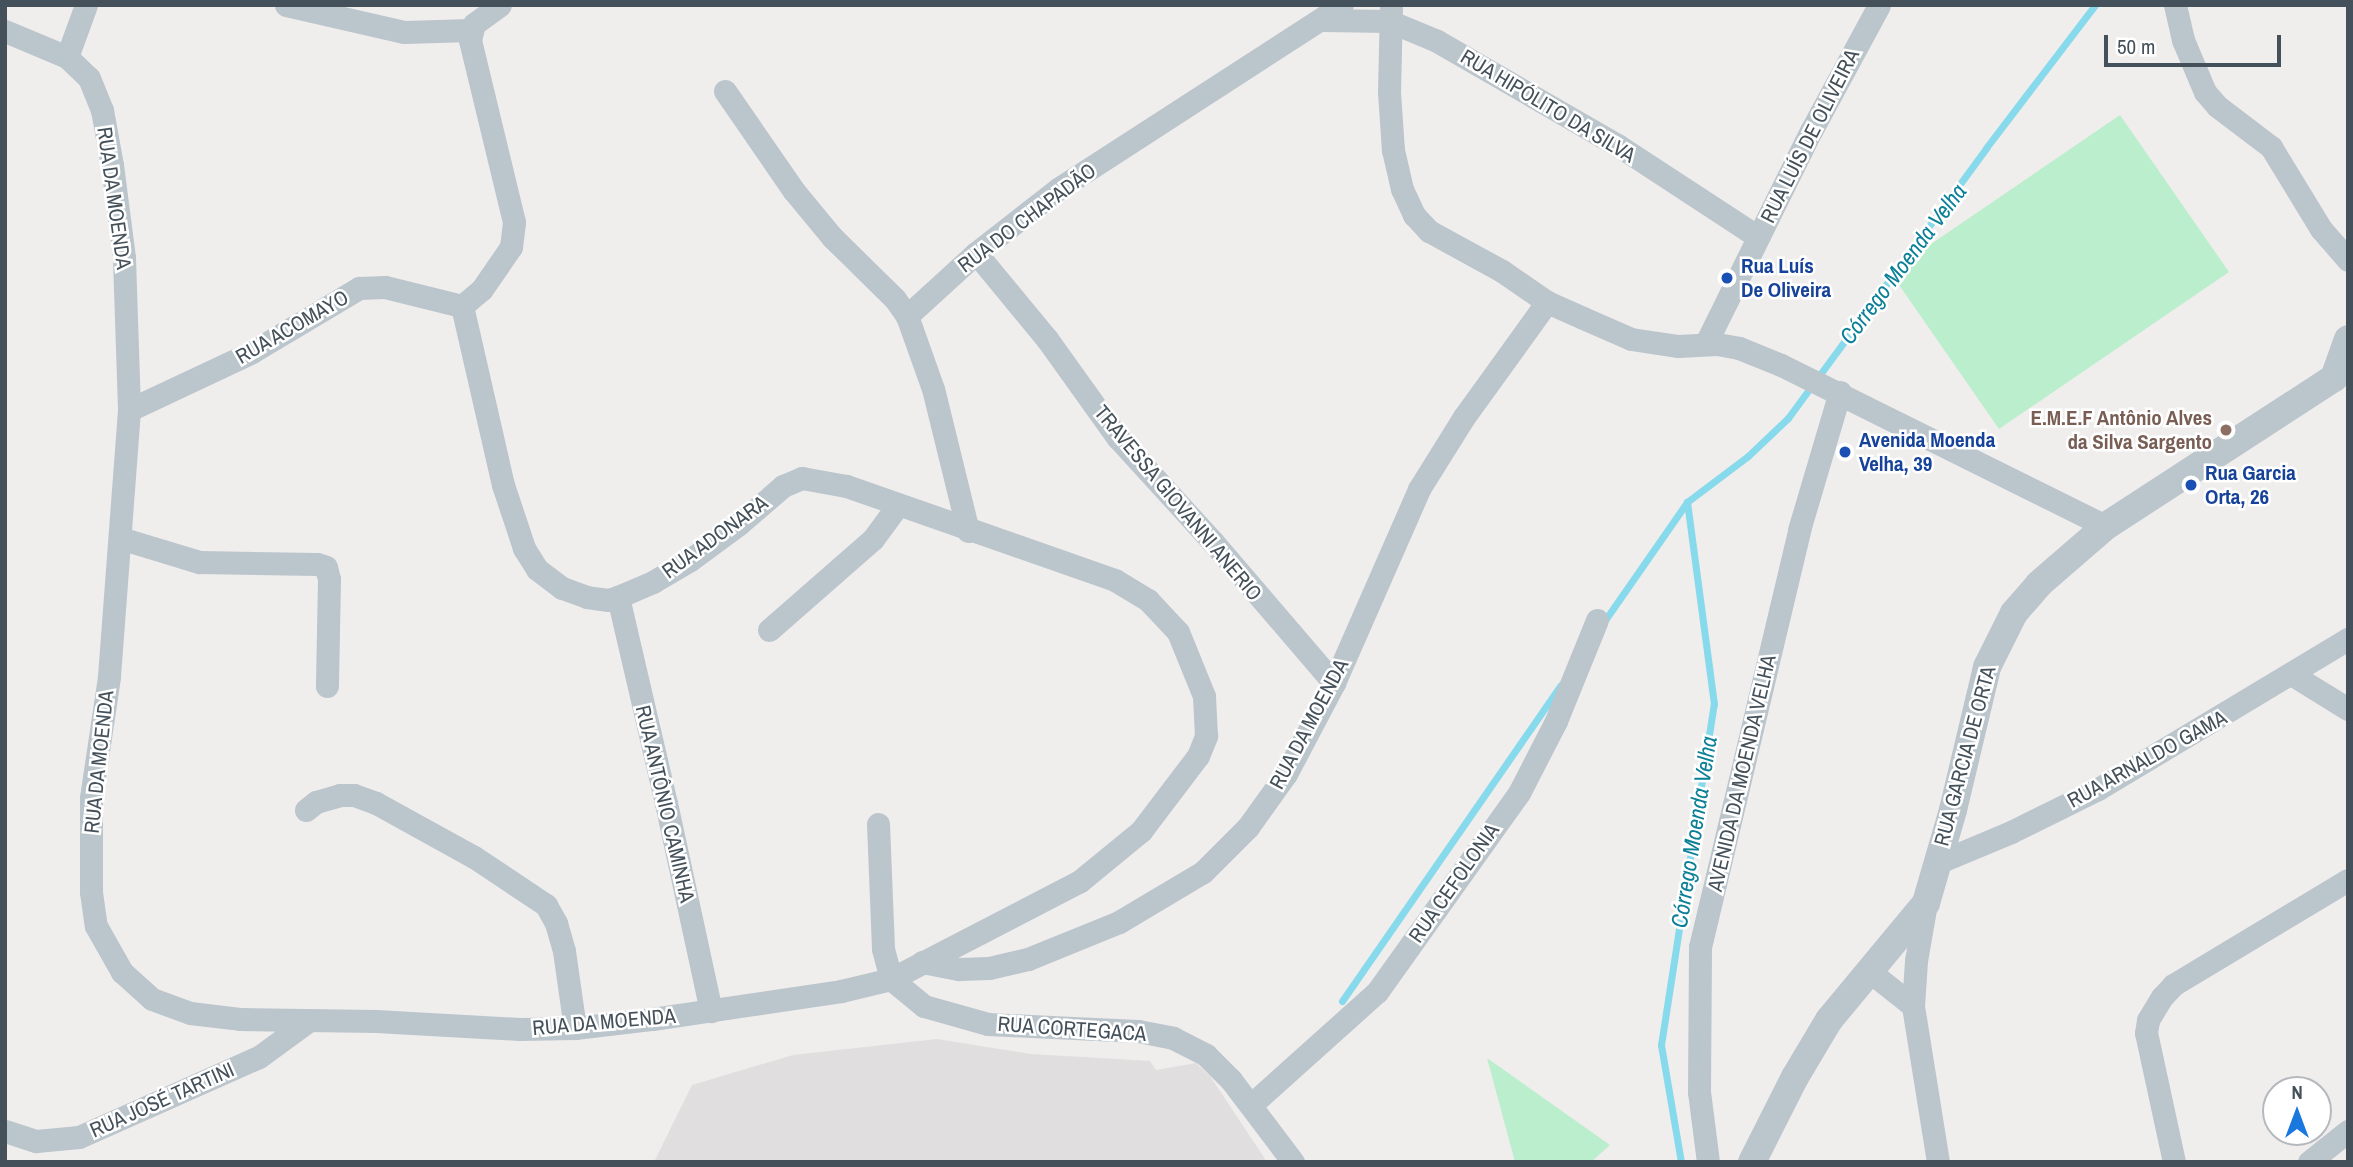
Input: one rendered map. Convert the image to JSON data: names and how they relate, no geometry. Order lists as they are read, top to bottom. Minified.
{"streets":{"street":["RUA HIPÓLITO DA SILVA","RUA LUÍS DE OLIVEIRA","RUA DA MOENDA","RUA DO CHAPADÃO","RUA ACOMAYO","TRAVESSA GIOVANNI ANERIO","RUA ADONARA","RUA GARCIA DE ORTA","RUA ARNALDO GAMA","AVENIDA DA MOENDA VELHA","RUA ANTÔNIO CAMINHA","RUA CEFOLONIA","RUA CORTEGACA","RUA JOSÉ TARTINI"]},"crossings":[["RUA HIPÓLITO DA SILVA","RUA LUÍS DE OLIVEIRA"],["RUA HIPÓLITO DA SILVA","RUA DO CHAPADÃO"],["RUA DA MOENDA","RUA ACOMAYO"],["RUA DA MOENDA","TRAVESSA GIOVANNI ANERIO"],["RUA DA MOENDA","RUA ADONARA"],["RUA DA MOENDA","RUA ANTÔNIO CAMINHA"],["RUA DA MOENDA","RUA CORTEGACA"],["RUA DA MOENDA","RUA JOSÉ TARTINI"],["RUA DO CHAPADÃO","TRAVESSA GIOVANNI ANERIO"],["RUA ACOMAYO","RUA ADONARA"],["RUA ADONARA","RUA ANTÔNIO CAMINHA"],["RUA GARCIA DE ORTA","RUA ARNALDO GAMA"],["RUA CEFOLONIA","RUA CORTEGACA"]],"water":["Córrego Moenda Velha"],"places":["Rua Luís De Oliveira","E.M.E.F Antônio Alves da Silva Sargento","Avenida Moenda Velha, 39","Rua Garcia Orta, 26"],"scale_bar":"50 m","north":"top"}
